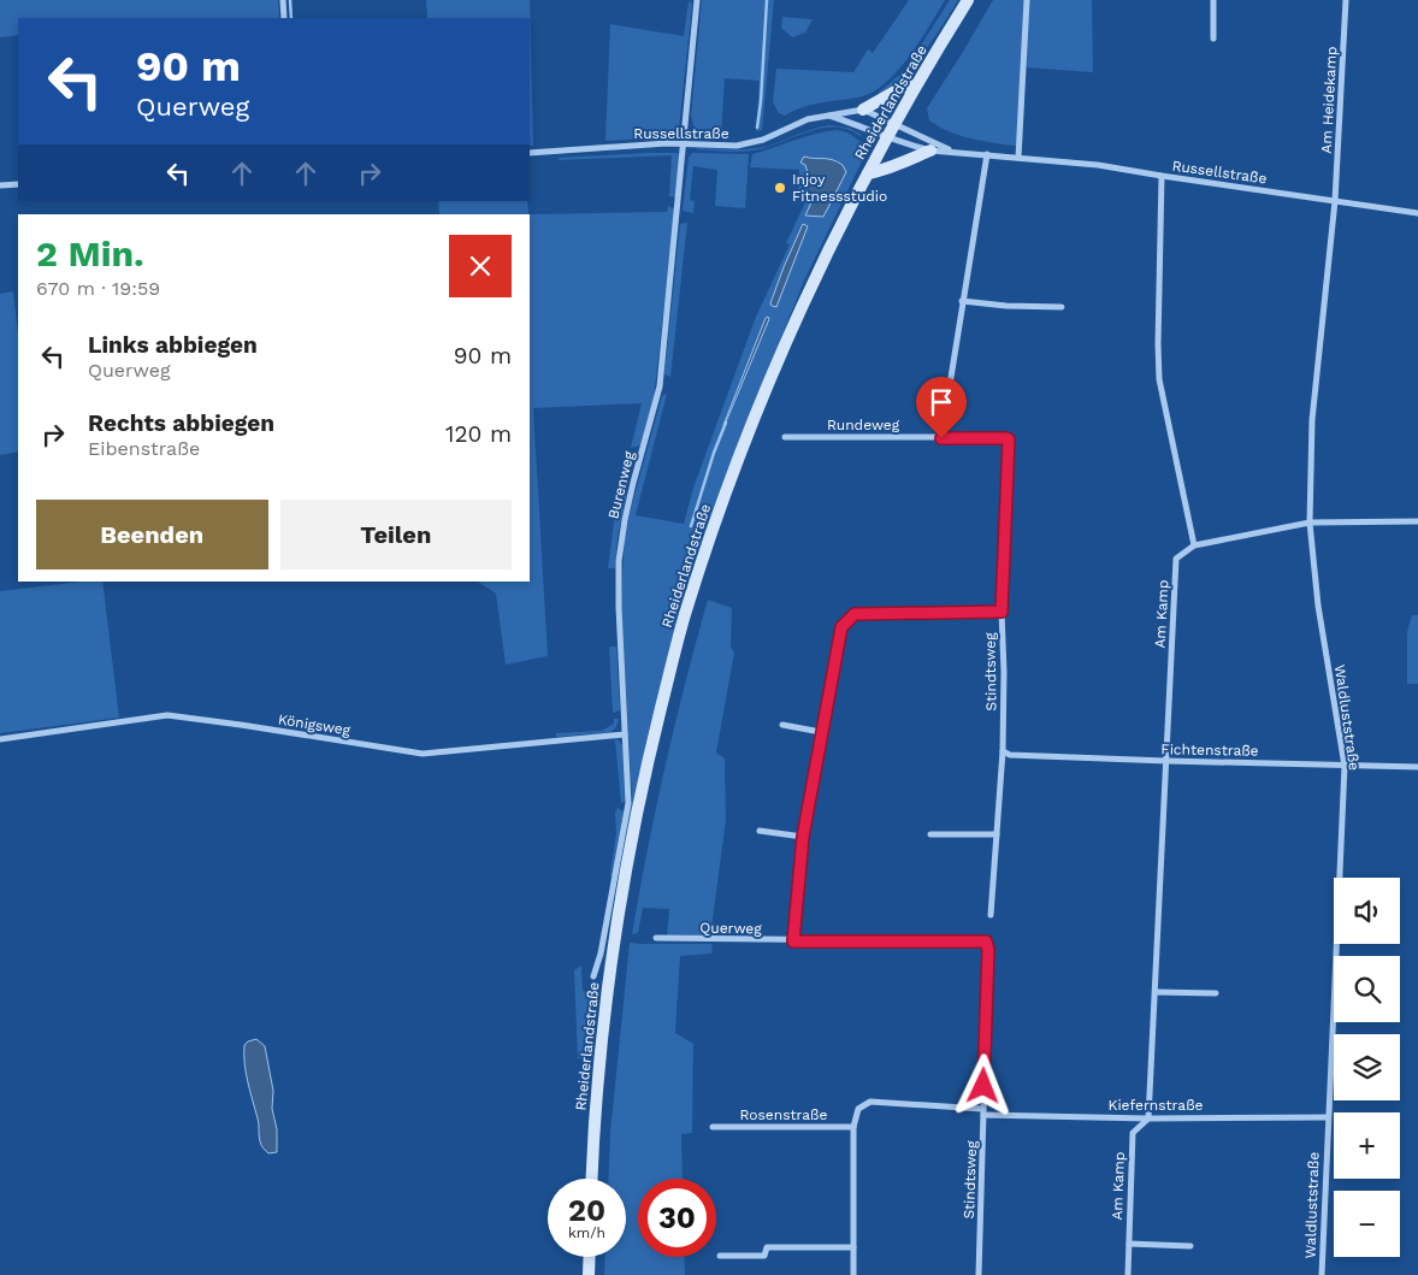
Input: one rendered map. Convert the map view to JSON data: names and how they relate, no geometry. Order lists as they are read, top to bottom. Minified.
{"streets":{"main road":["Rheiderlandstraße"],"street":["Am Heidekamp","Russellstraße","Rundeweg","Burenweg","Am Kamp","Stindtsweg","Waldluststraße","Königsweg","Fichtenstraße","Querweg","Kiefernstraße","Rosenstraße"]},"crossings":[["Am Heidekamp","Russellstraße"],["Am Heidekamp","Waldluststraße"],["Rheiderlandstraße","Russellstraße"],["Russellstraße","Burenweg"],["Russellstraße","Waldluststraße"],["Rundeweg","Stindtsweg"],["Burenweg","Königsweg"],["Am Kamp","Fichtenstraße"],["Am Kamp","Kiefernstraße"],["Stindtsweg","Fichtenstraße"],["Stindtsweg","Querweg"],["Stindtsweg","Kiefernstraße"],["Waldluststraße","Fichtenstraße"],["Waldluststraße","Kiefernstraße"]],"places":["Injoy Fitnessstudio"],"page":{"turn":["90 m","Querweg"],"heading":["2 Min.","670 m · 19:59"],"list":[{"name":"Links abbiegen","note":"Querweg","value":"90 m"},{"name":"Rechts abbiegen","note":"Eibenstraße","value":"120 m"}],"buttons":["Beenden","Teilen"],"map_buttons":["+","−"],"speed":"20 km/h","limit":"30"}}
